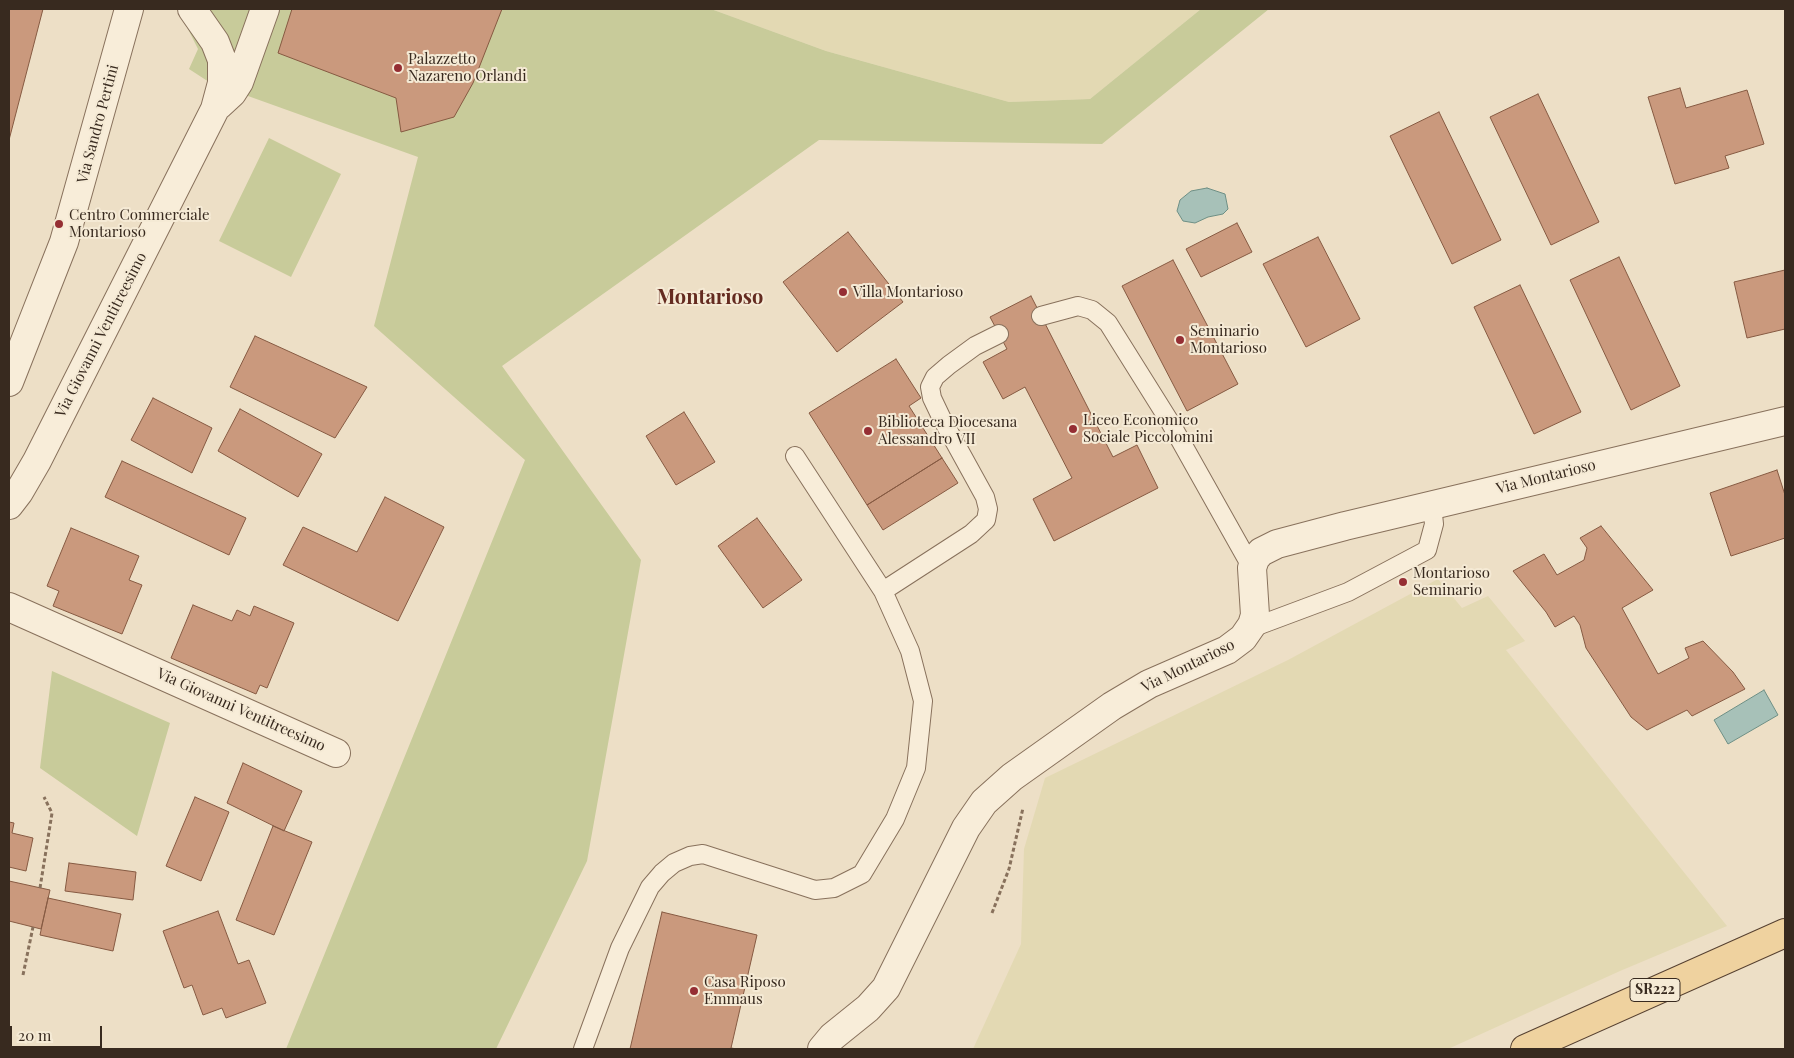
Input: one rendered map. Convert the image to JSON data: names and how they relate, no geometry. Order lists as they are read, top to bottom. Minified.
{"streets":{"main road":["SR222"],"street":["Via Sandro Pertini","Via Giovanni Ventitreesimo","Via Montarioso"]},"districts":["Montarioso"],"places":["Palazzetto Nazareno Orlandi","Centro Commerciale Montarioso","Villa Montarioso","Seminario Montarioso","Liceo Economico Sociale Piccolomini","Biblioteca Diocesana Alessandro VII","Montarioso Seminario","Casa Riposo Emmaus"],"scale_bar":"20 m"}
